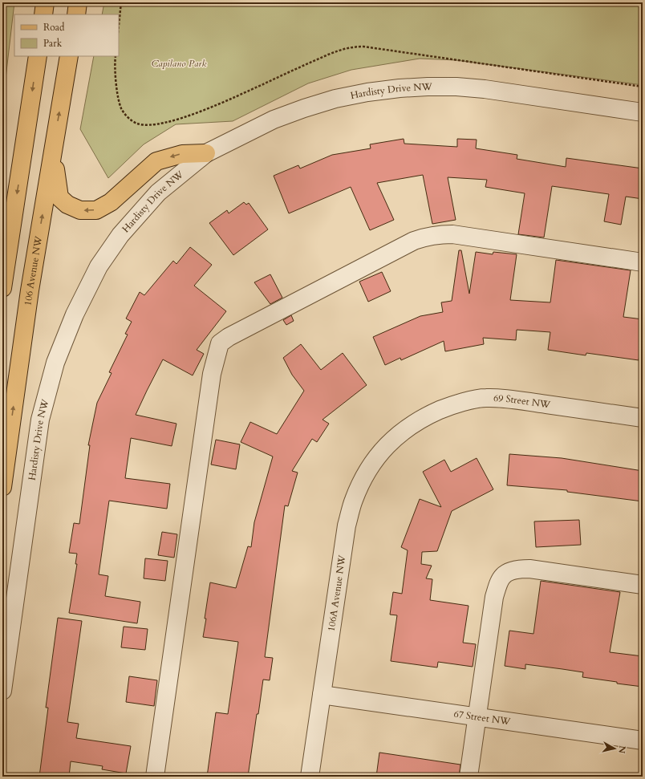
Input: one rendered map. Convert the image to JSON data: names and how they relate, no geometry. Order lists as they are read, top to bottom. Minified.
{"streets":{"main road":["106 Avenue NW"],"street":["Hardisty Drive NW","69 Street NW","106A Avenue NW","67 Street NW"]},"crossings":[["69 Street NW","106A Avenue NW"],["106A Avenue NW","67 Street NW"]],"parks":["Capilano Park"],"legend":["Road","Park"],"north":"right"}
